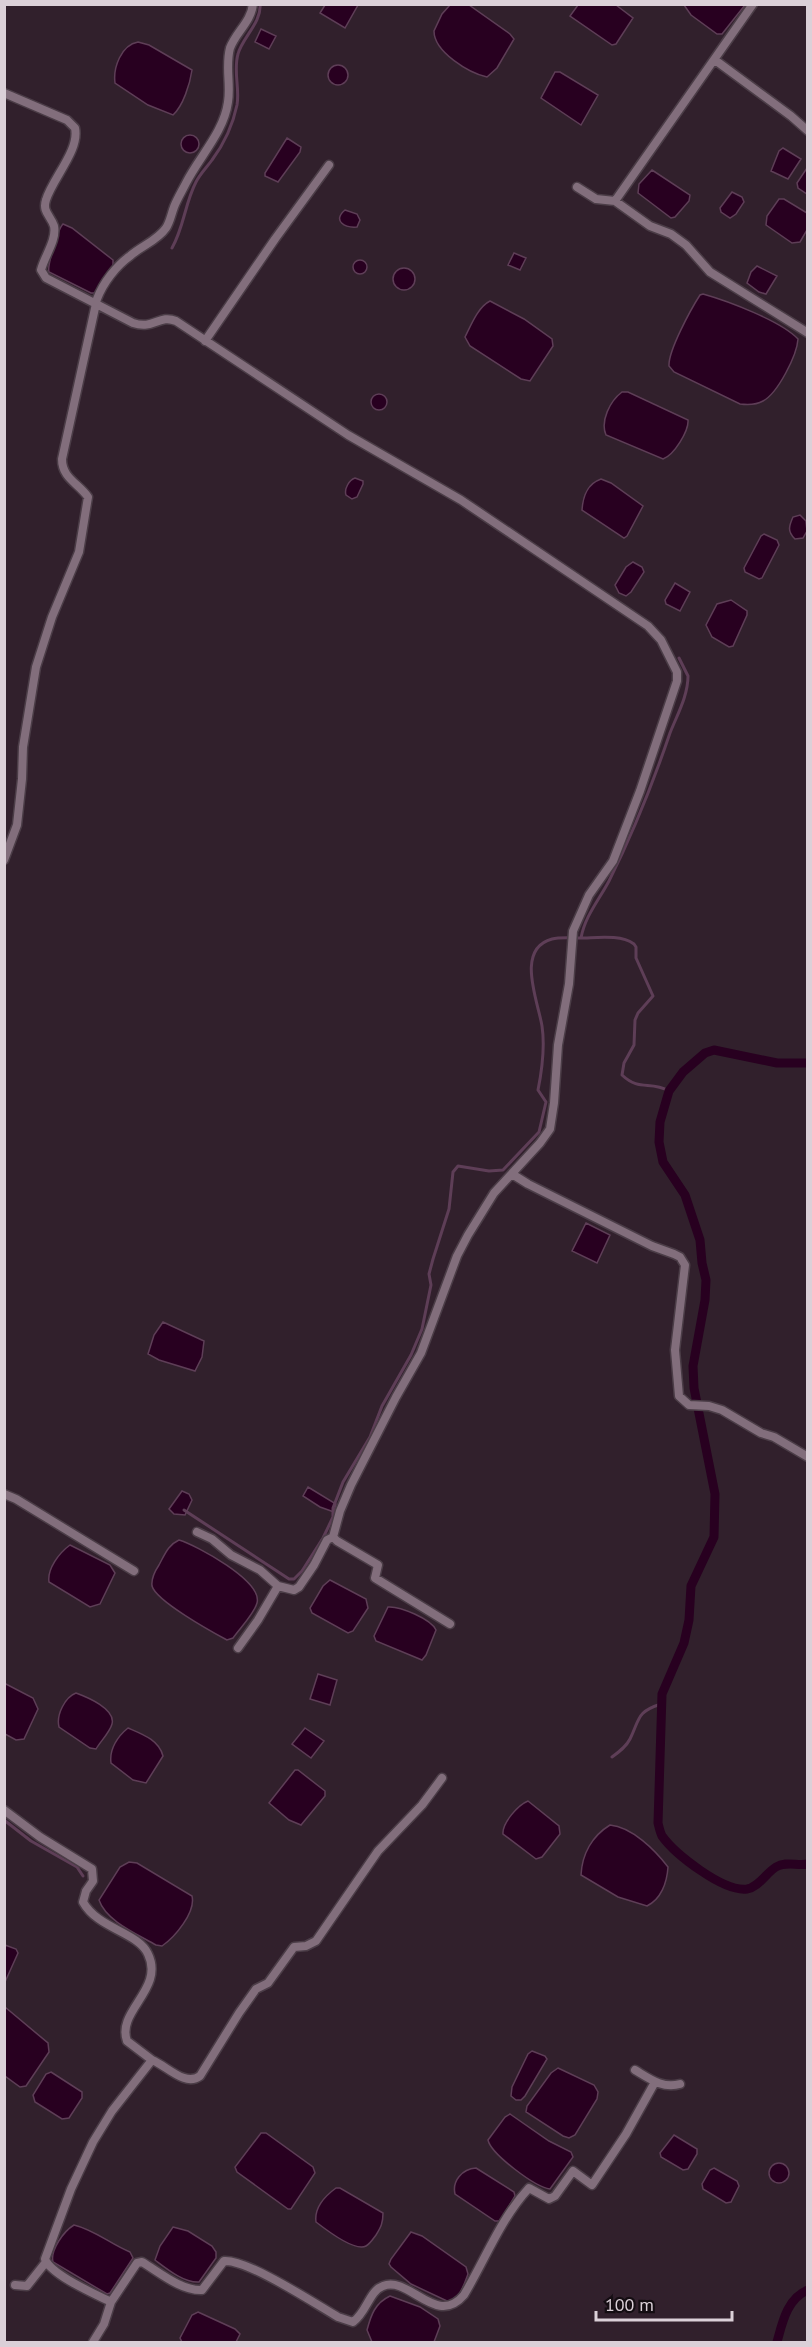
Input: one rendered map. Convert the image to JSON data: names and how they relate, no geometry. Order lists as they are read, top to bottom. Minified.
{"scale_bar":"100 m"}
